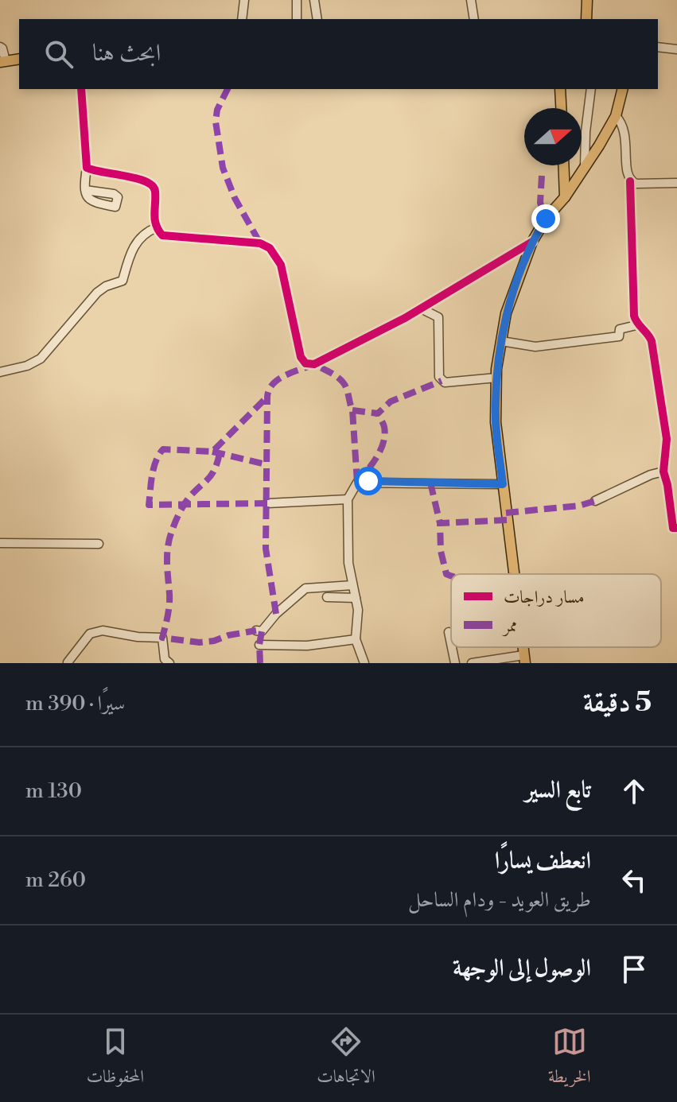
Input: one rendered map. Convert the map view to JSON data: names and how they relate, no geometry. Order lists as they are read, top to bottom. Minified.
{"legend":["مسار دراجات","ممر"],"north":"right","page":{"search":"ابحث هنا","heading":["5 دقيقة","سيرًا · 390 m"],"list":[["تابع السير","130 m"],["انعطف يسارًا","طريق العويد - ودام الساحل","260 m"],"الوصول إلى الوجهة"],"nav":["الخريطة","الاتجاهات","المحفوظات"]}}
